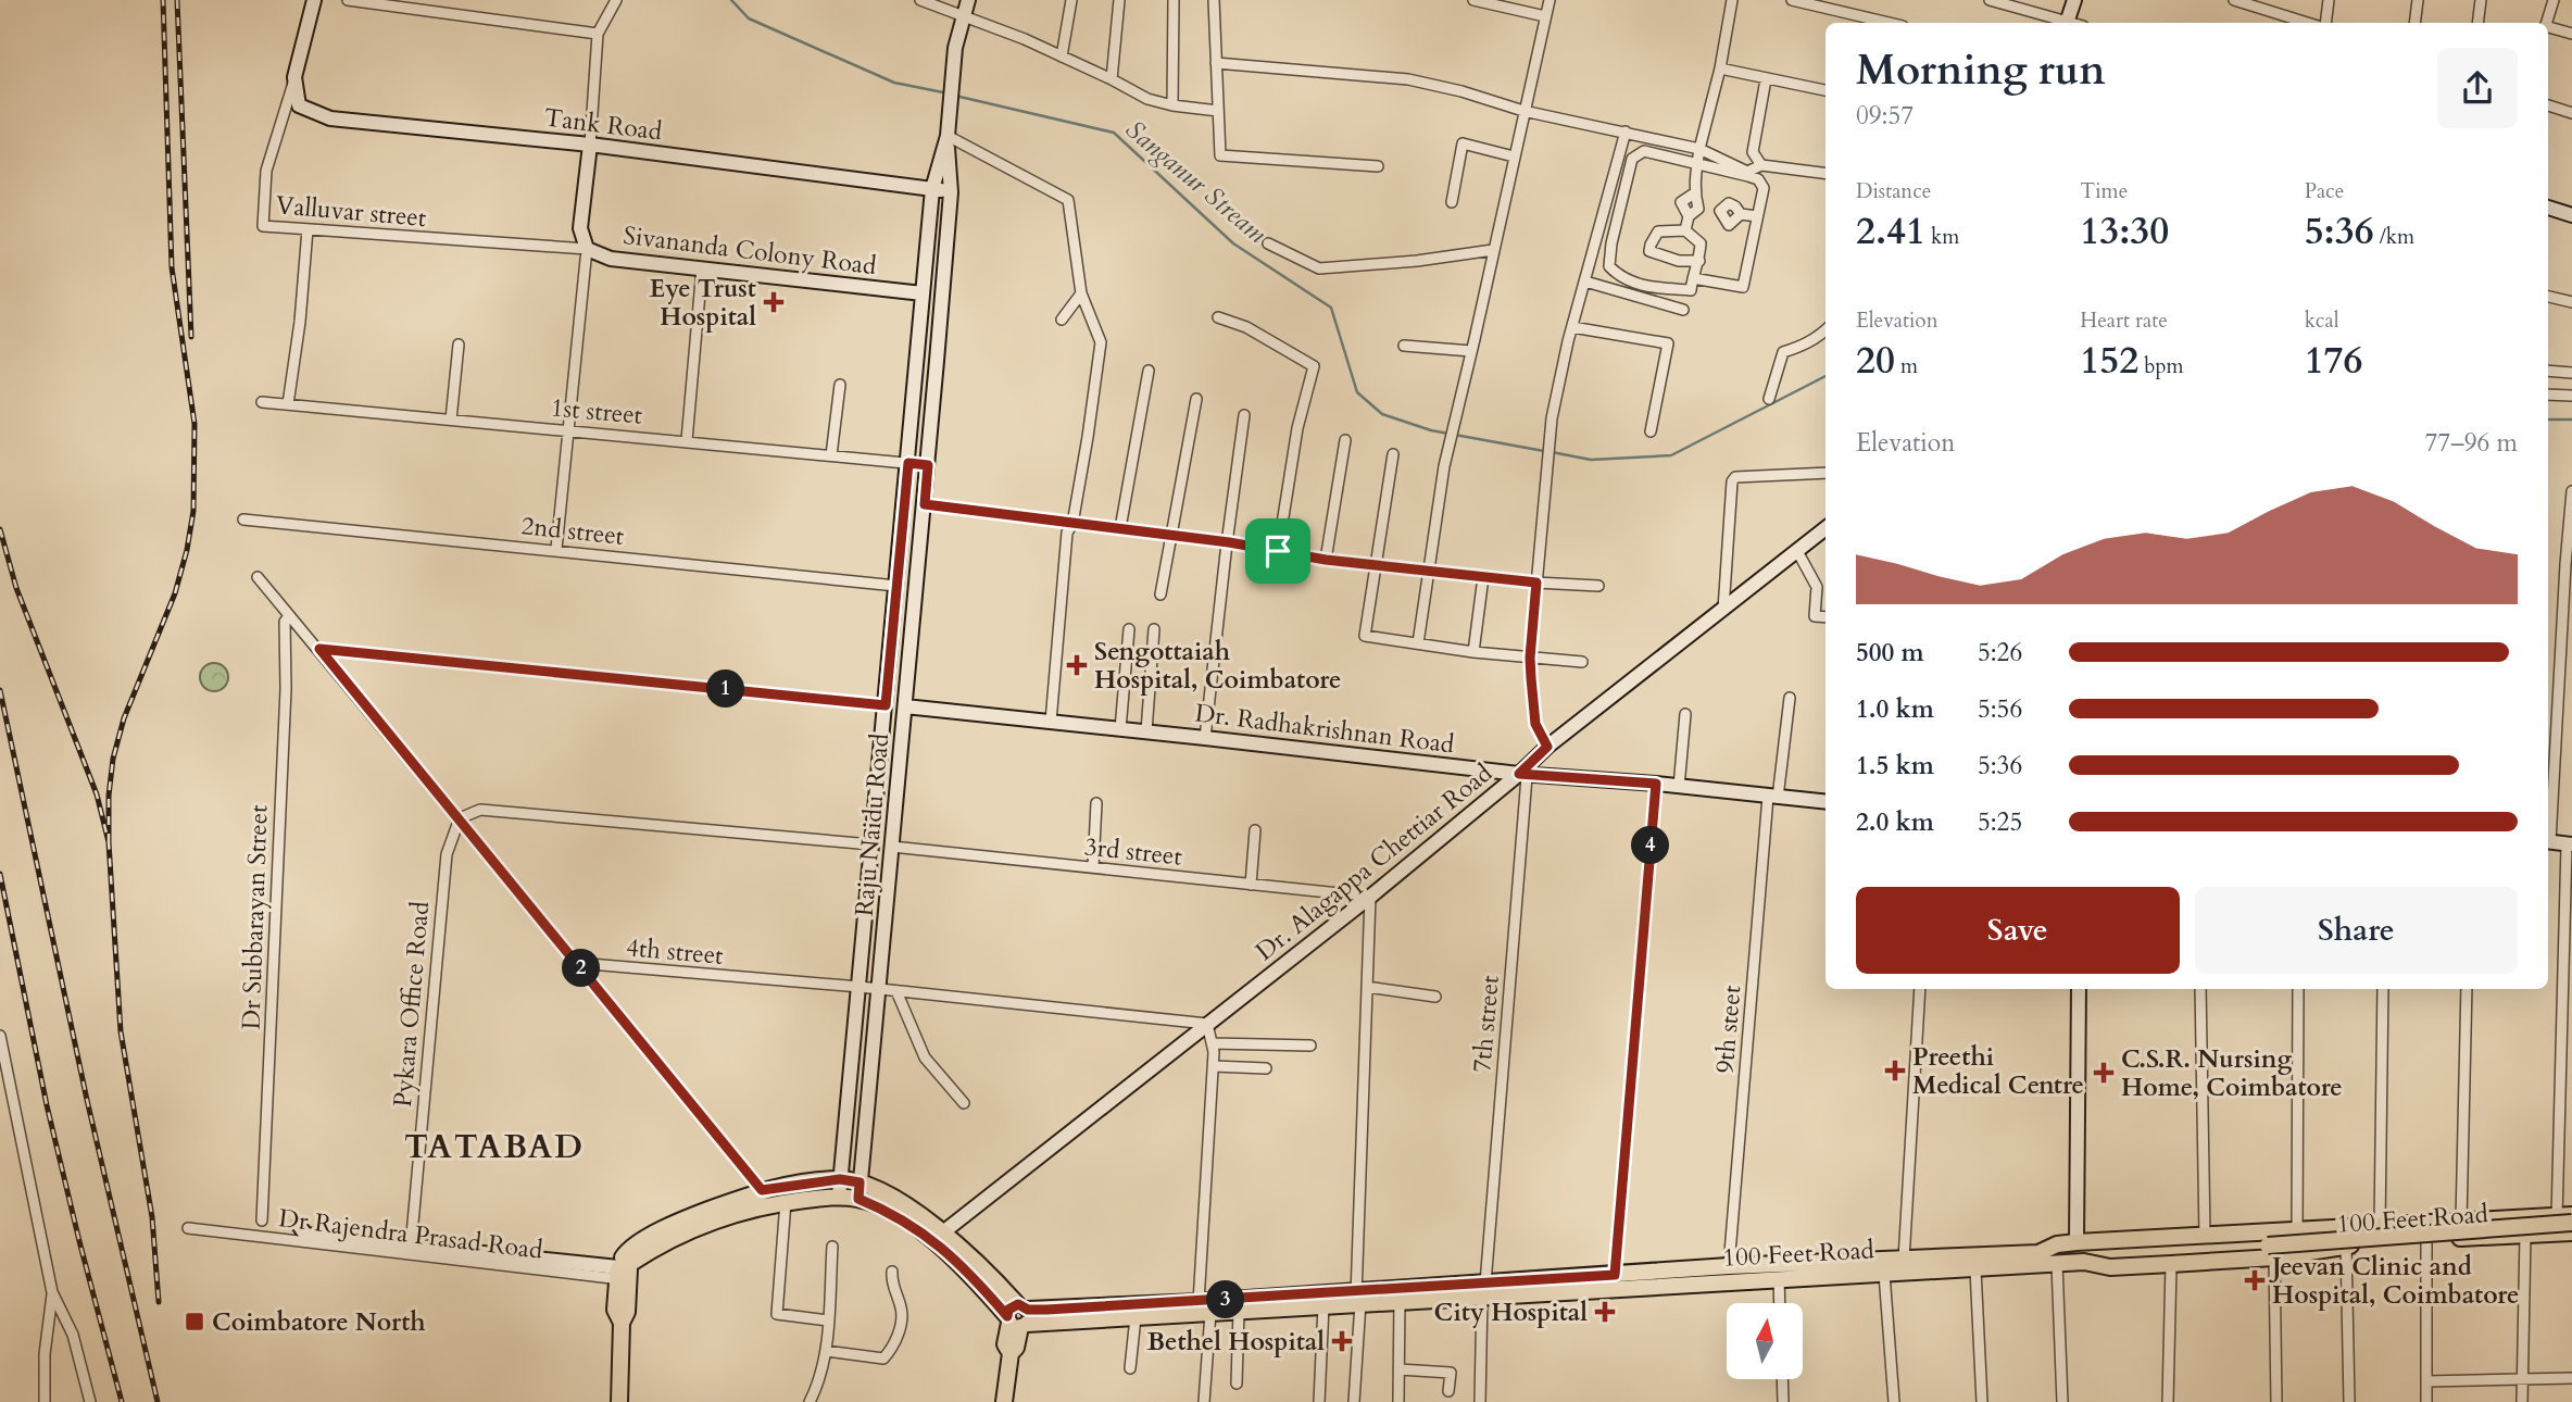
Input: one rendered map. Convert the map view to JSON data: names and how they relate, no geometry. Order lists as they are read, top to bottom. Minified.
{"streets":{"main road":["Tank Road","Sivananda Colony Road","Dr. Radhakrishnan Road","Raju Naidu Road","Dr. Alagappa Chettiar Road","100 Feet Road"],"street":["Valluvar street","1st street","2nd street","3rd street","Dr Subbarayan Street","4th street","Pykara Office Road","7th street","9th steet","Dr Rajendra Prasad Road"]},"crossings":[["Tank Road","Valluvar street"],["Tank Road","Sivananda Colony Road"],["Tank Road","Raju Naidu Road"],["Valluvar street","Sivananda Colony Road"],["Sivananda Colony Road","Raju Naidu Road"],["1st street","Raju Naidu Road"],["2nd street","Raju Naidu Road"],["Dr. Radhakrishnan Road","Raju Naidu Road"],["Dr. Radhakrishnan Road","Dr. Alagappa Chettiar Road"],["Dr. Radhakrishnan Road","7th street"],["Dr. Radhakrishnan Road","9th steet"],["Raju Naidu Road","3rd street"],["Raju Naidu Road","4th street"],["3rd street","Dr. Alagappa Chettiar Road"],["Dr. Alagappa Chettiar Road","7th street"],["7th street","100 Feet Road"],["9th steet","100 Feet Road"]],"districts":["TATABAD"],"water":["Sanganur Stream"],"places":{"health":["Eye Trust Hospital","Sengottaiah Hospital, Coimbatore","Preethi Medical Centre","C.S.R. Nursing Home, Coimbatore","Jeevan Clinic and Hospital, Coimbatore","City Hospital","Bethel Hospital"],"transit":["Coimbatore North"]},"north":"top","page":{"heading":["Morning run","09:57"],"stats":[["Distance","2.41 km"],["Time","13:30"],["Pace","5:36 /km"],["Elevation","20 m"],["Heart rate","152 bpm"],["kcal","176"]],"chart":["Elevation","77–96 m"],"list":[{"name":"500 m","note":"5:26"},{"name":"1.0 km","note":"5:56"},{"name":"1.5 km","note":"5:36"},{"name":"2.0 km","note":"5:25"}],"pins":["1","4","2","3"],"buttons":["Save","Share"]}}
